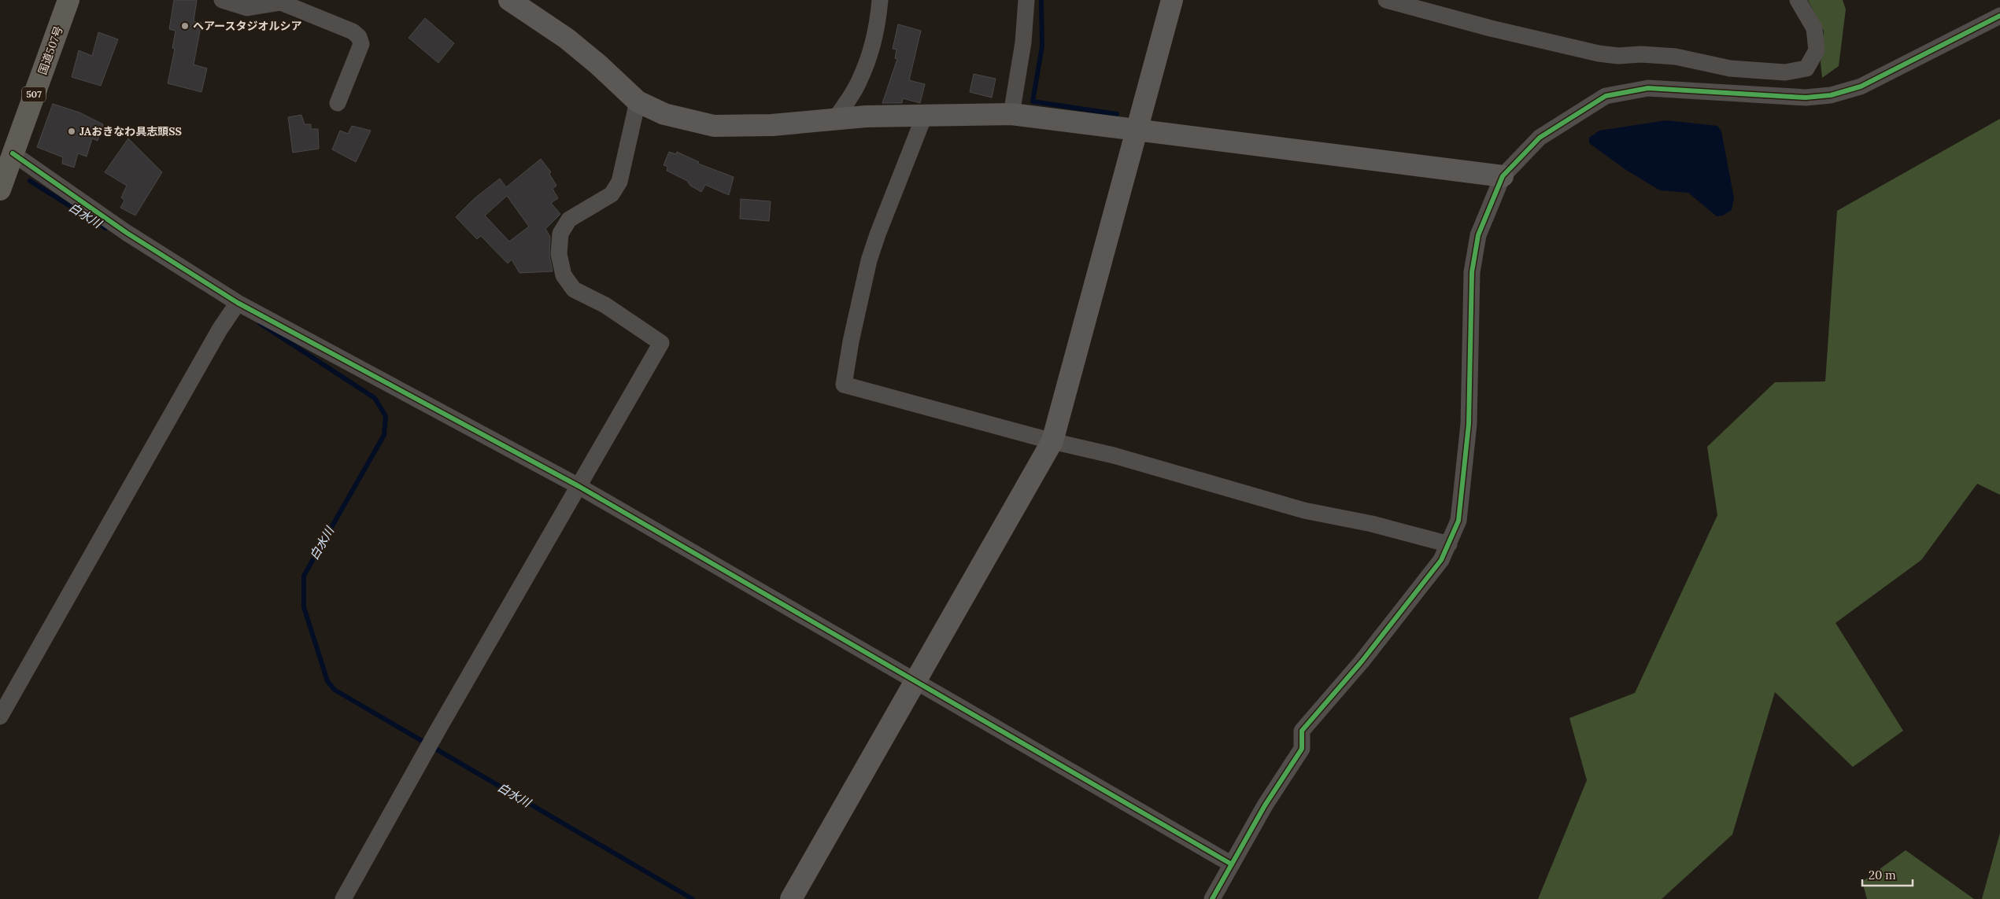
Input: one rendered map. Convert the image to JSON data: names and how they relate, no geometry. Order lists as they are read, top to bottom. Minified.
{"streets":{"highway":["国道507号","507"]},"water":["白水川"],"places":["ヘアースタジオルシア","JAおきなわ具志頭SS"],"scale_bar":"20 m"}
